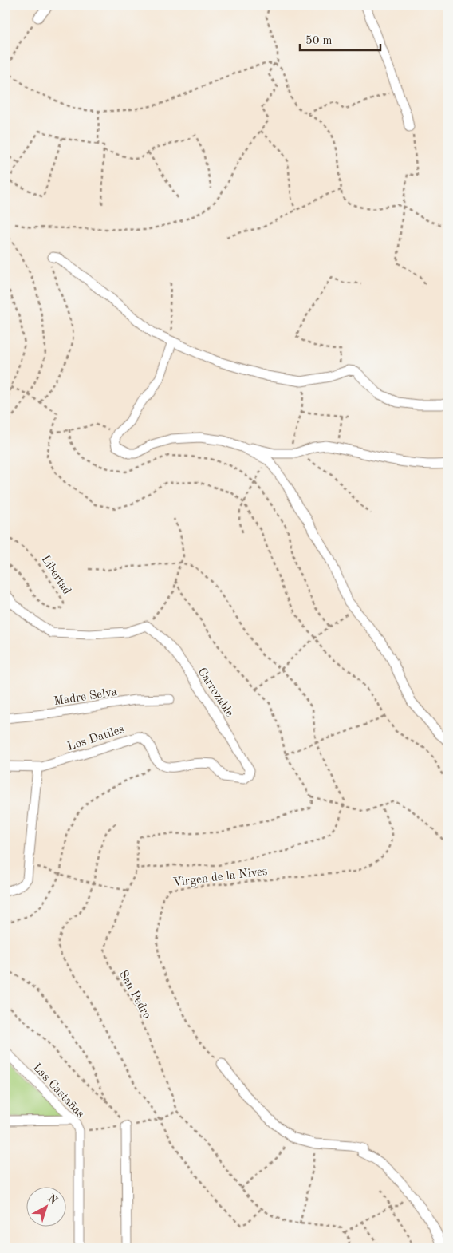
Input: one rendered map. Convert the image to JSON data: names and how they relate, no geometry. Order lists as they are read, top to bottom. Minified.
{"streets":{"street":["Carrozable","Madre Selva","Los Datiles","Las Castañas"],"path":["Libertad","Virgen de la Nives","San Pedro"]},"crossings":[["Carrozable","Los Datiles"]],"scale_bar":"50 m","north":"top right"}
